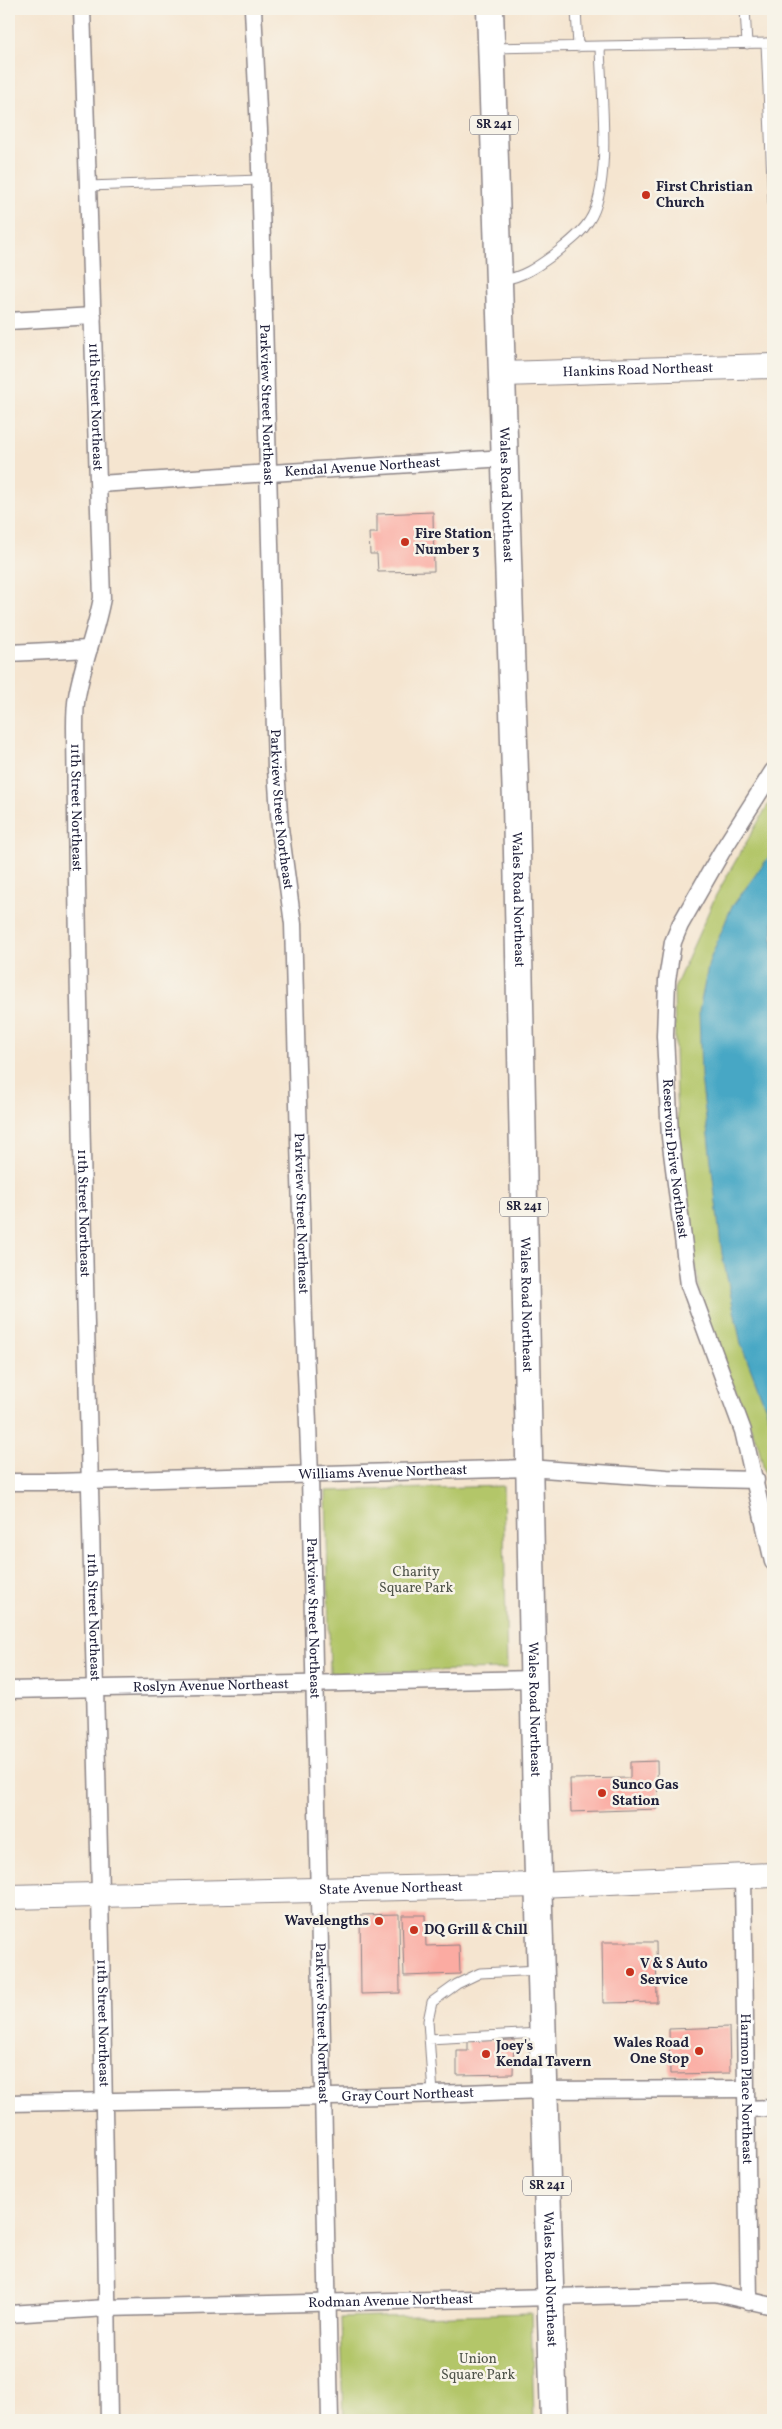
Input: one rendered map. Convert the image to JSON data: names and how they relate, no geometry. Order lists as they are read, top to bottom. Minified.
{"streets":{"main road":["SR 241","Wales Road Northeast"],"street":["Hankins Road Northeast","Parkview Street Northeast","11th Street Northeast","Kendal Avenue Northeast","Reservoir Drive Northeast","Williams Avenue Northeast","Roslyn Avenue Northeast","State Avenue Northeast","Harmon Place Northeast","Gray Court Northeast","Rodman Avenue Northeast"]},"crossings":[["Hankins Road Northeast","Wales Road Northeast"],["Parkview Street Northeast","Kendal Avenue Northeast"],["Parkview Street Northeast","Williams Avenue Northeast"],["Parkview Street Northeast","Roslyn Avenue Northeast"],["Parkview Street Northeast","State Avenue Northeast"],["Parkview Street Northeast","Gray Court Northeast"],["Parkview Street Northeast","Rodman Avenue Northeast"],["11th Street Northeast","Kendal Avenue Northeast"],["11th Street Northeast","Williams Avenue Northeast"],["11th Street Northeast","Roslyn Avenue Northeast"],["11th Street Northeast","State Avenue Northeast"],["11th Street Northeast","Gray Court Northeast"],["11th Street Northeast","Rodman Avenue Northeast"],["Kendal Avenue Northeast","Wales Road Northeast"],["Wales Road Northeast","Williams Avenue Northeast"],["Wales Road Northeast","Roslyn Avenue Northeast"],["Wales Road Northeast","State Avenue Northeast"],["Wales Road Northeast","Gray Court Northeast"],["Wales Road Northeast","Rodman Avenue Northeast"],["Reservoir Drive Northeast","Williams Avenue Northeast"],["State Avenue Northeast","Harmon Place Northeast"],["Harmon Place Northeast","Gray Court Northeast"],["Harmon Place Northeast","Rodman Avenue Northeast"]],"parks":["Charity Square Park","Union Square Park"],"places":["First Christian Church","Fire Station Number 3","Sunco Gas Station","Wavelengths","DQ Grill & Chill","V & S Auto Service","Wales Road One Stop","Joey's Kendal Tavern"]}
